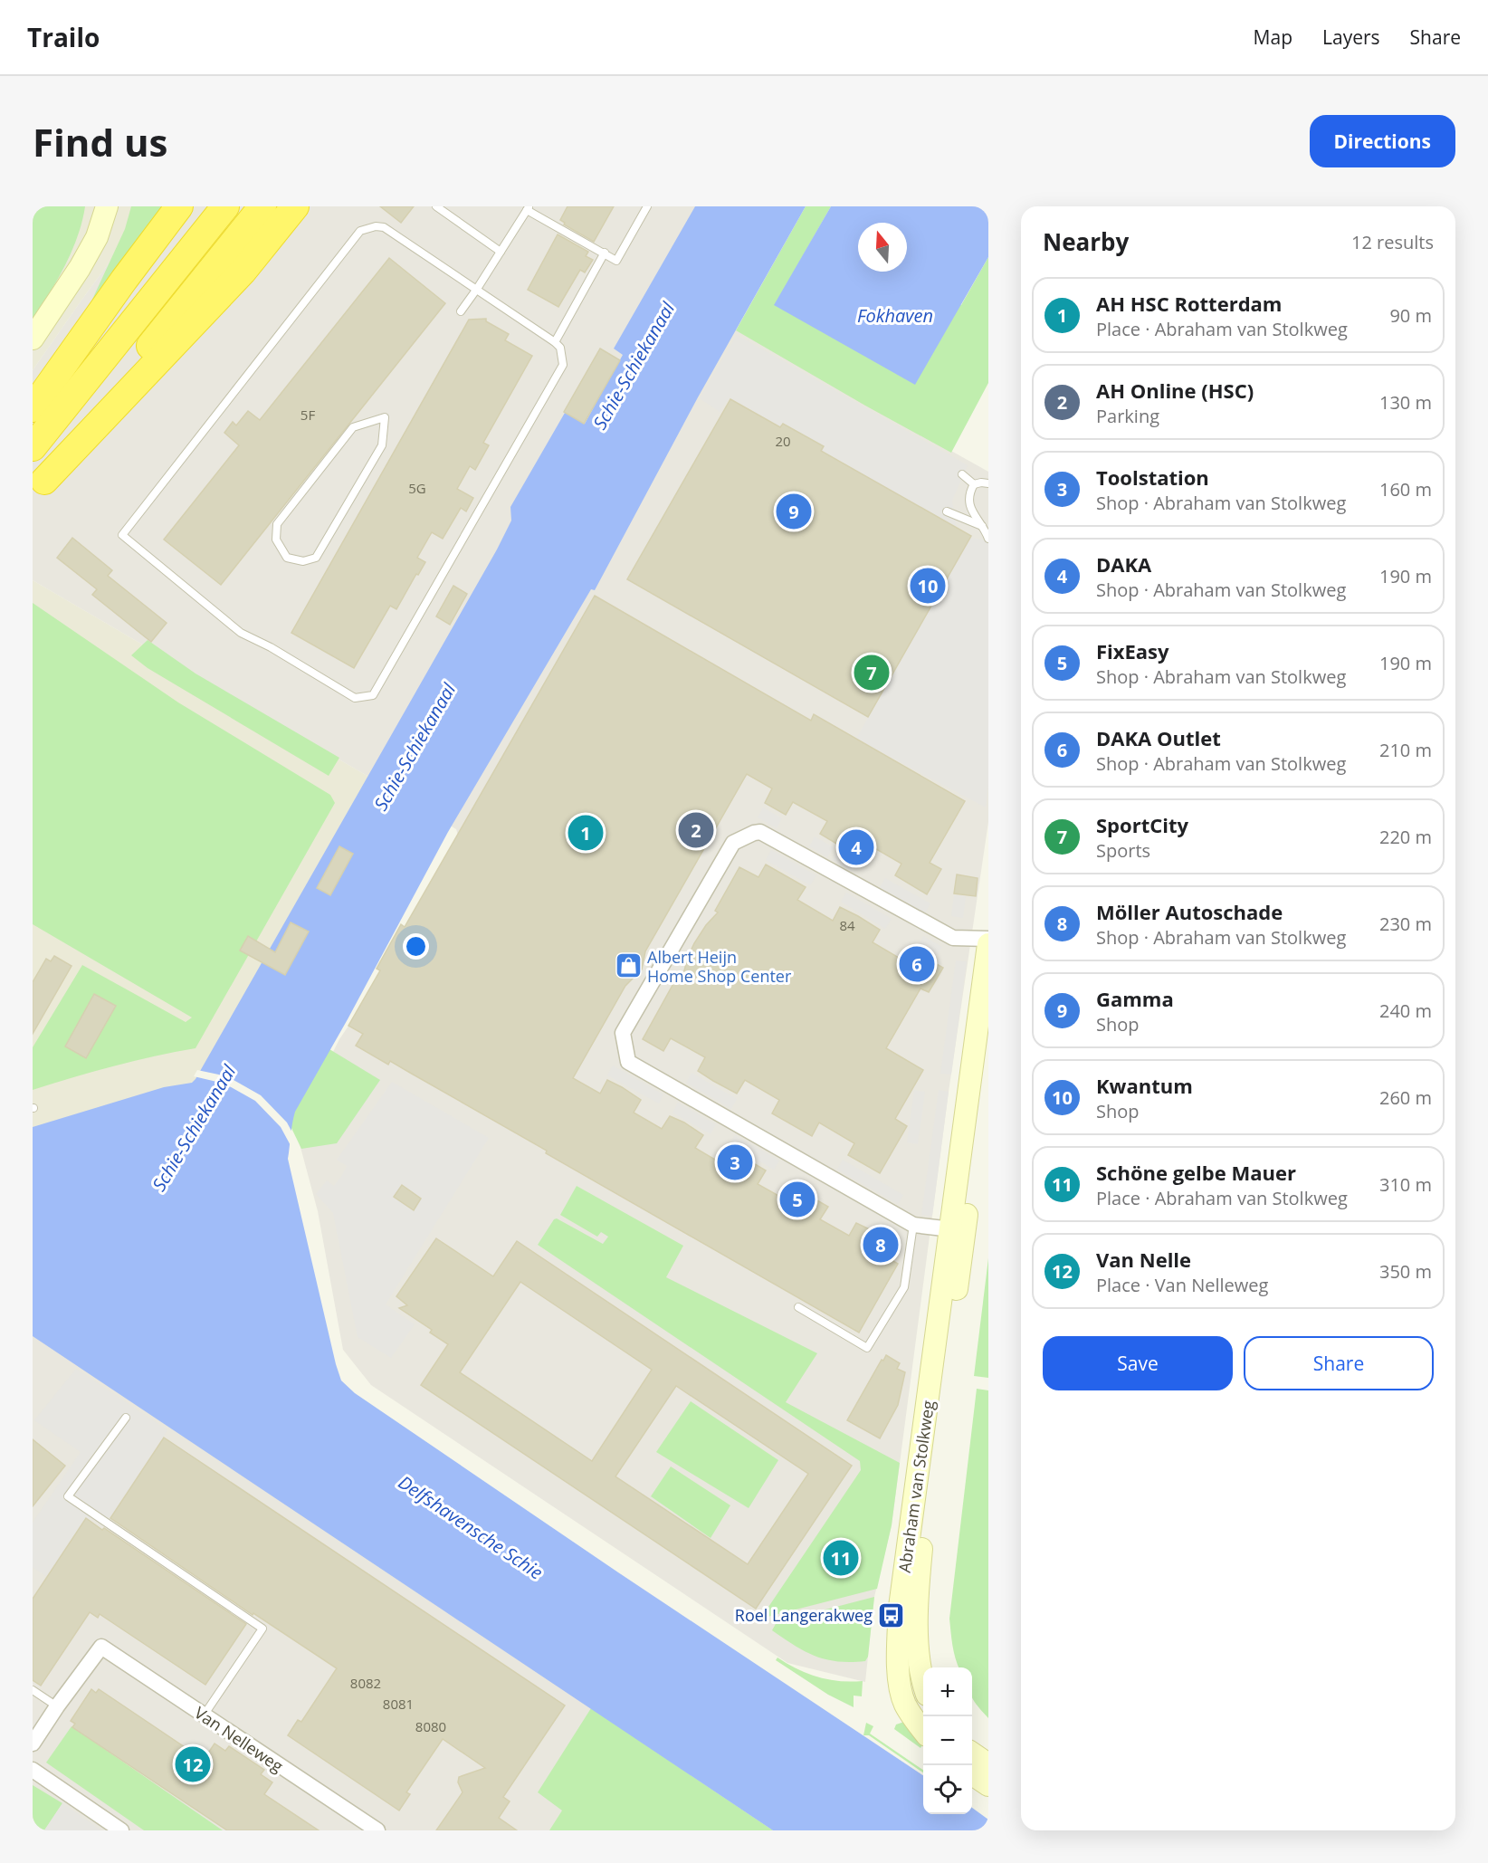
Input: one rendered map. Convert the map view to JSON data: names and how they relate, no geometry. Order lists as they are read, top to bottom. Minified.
{"streets":{"street":["Abraham van Stolkweg","Van Nelleweg"]},"water":["Fokhaven","Schie-Schiekanaal","Delfshavensche Schie"],"places":{"shop":["Albert Heijn Home Shop Center"],"bus stop":["Roel Langerakweg"]},"house_numbers":["5F","20","5G","84","8082","8081","8080"],"north":"top","page":{"header":"Trailo","nav":["Map","Layers","Share"],"buttons":["Directions",["Save","Share"]],"title":"Find us","heading":["Nearby","12 results"],"list":[{"mark":"1","name":"AH HSC Rotterdam","note":"Place · Abraham van Stolkweg","value":"90 m"},{"mark":"2","name":"AH Online (HSC)","note":"Parking","value":"130 m"},{"mark":"3","name":"Toolstation","note":"Shop · Abraham van Stolkweg","value":"160 m"},{"mark":"4","name":"DAKA","note":"Shop · Abraham van Stolkweg","value":"190 m"},{"mark":"5","name":"FixEasy","note":"Shop · Abraham van Stolkweg","value":"190 m"},{"mark":"6","name":"DAKA Outlet","note":"Shop · Abraham van Stolkweg","value":"210 m"},{"mark":"7","name":"SportCity","note":"Sports","value":"220 m"},{"mark":"8","name":"Möller Autoschade","note":"Shop · Abraham van Stolkweg","value":"230 m"},{"mark":"9","name":"Gamma","note":"Shop","value":"240 m"},{"mark":"10","name":"Kwantum","note":"Shop","value":"260 m"},{"mark":"11","name":"Schöne gelbe Mauer","note":"Place · Abraham van Stolkweg","value":"310 m"},{"mark":"12","name":"Van Nelle","note":"Place · Van Nelleweg","value":"350 m"}],"pins":["9","10","7","2","1","4","6","3","5","8","11","12"],"map_buttons":["+","−"]}}
